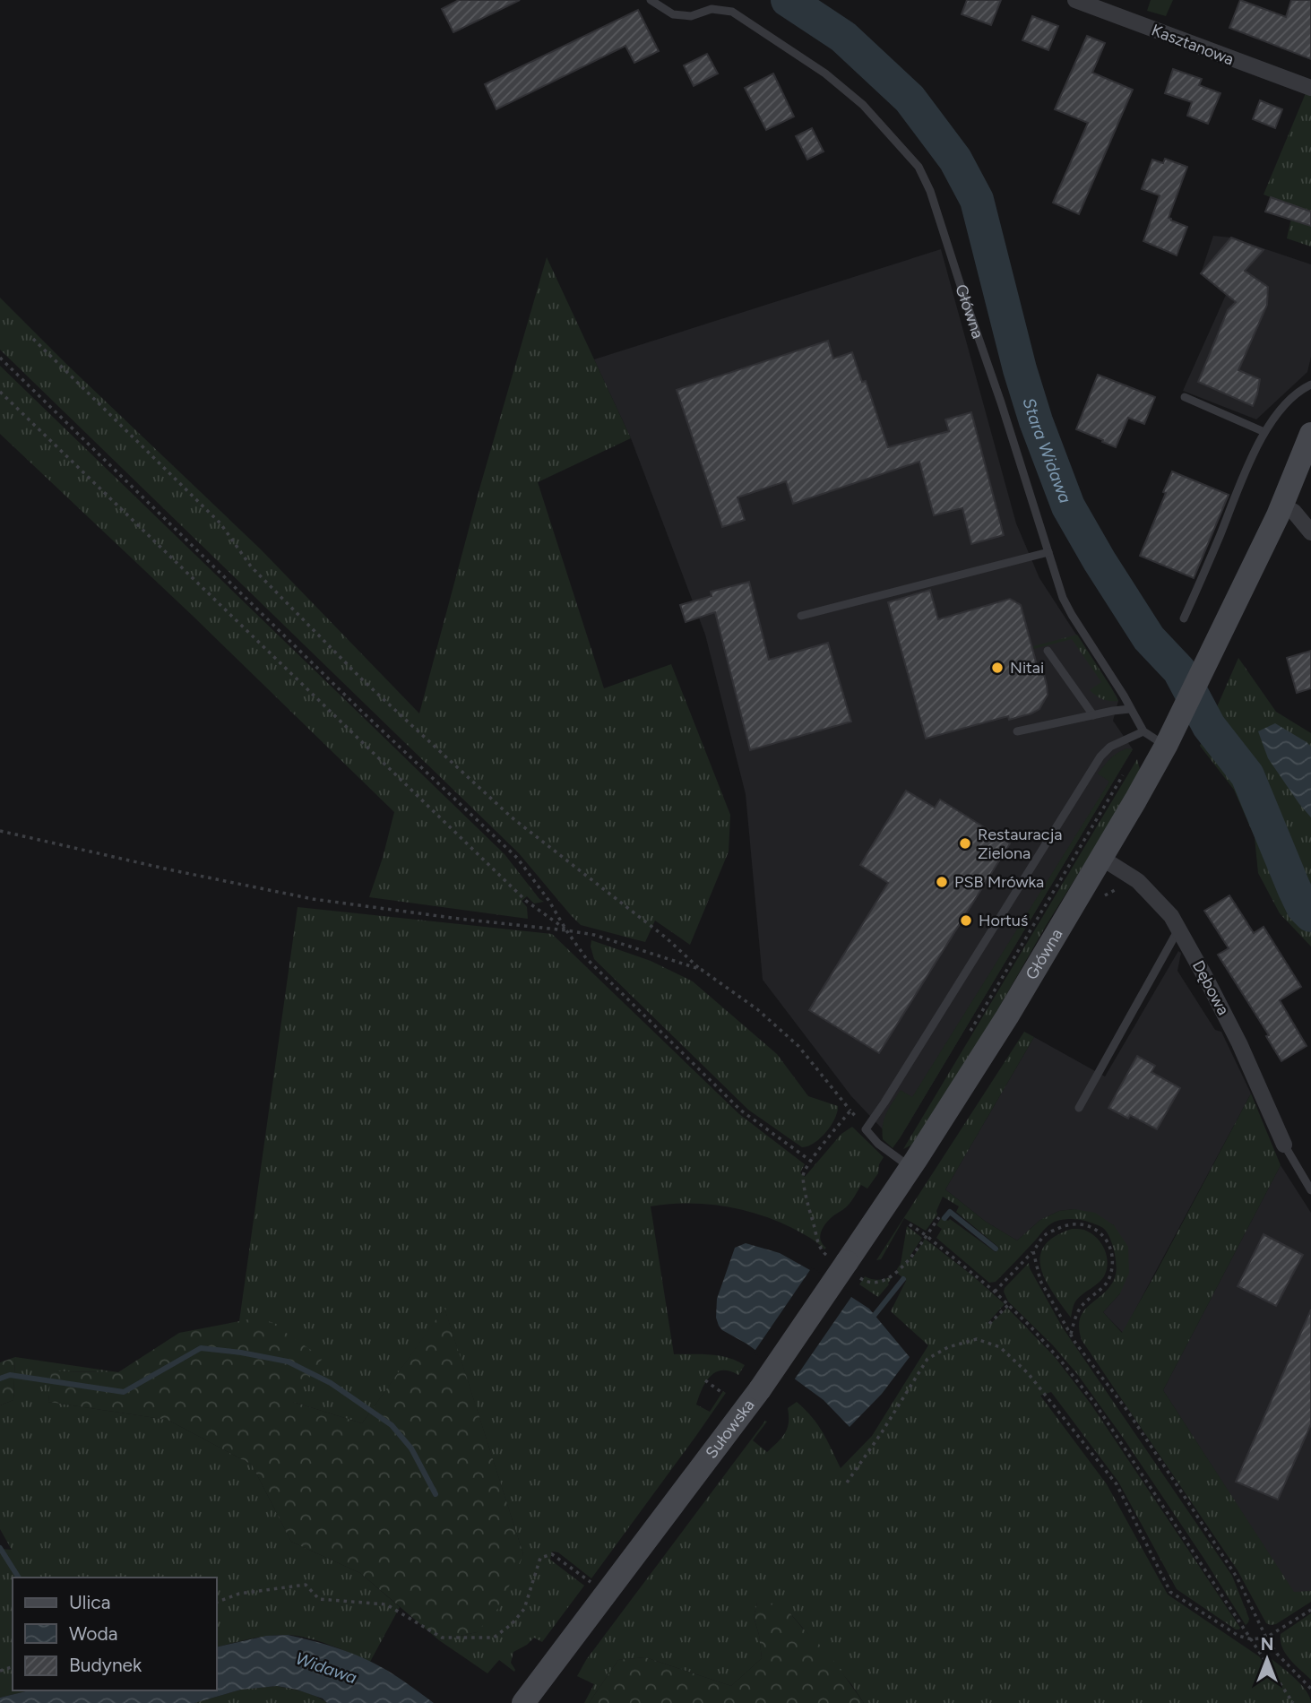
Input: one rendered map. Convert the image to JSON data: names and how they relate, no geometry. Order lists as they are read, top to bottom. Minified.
{"streets":{"main road":["Główna","Sułowska"],"street":["Kasztanowa","Dębowa"]},"crossings":[["Główna","Dębowa"],["Główna","Sułowska"]],"water":["Stara Widawa","Widawa"],"places":["Nitai","Restauracja Zielona","PSB Mrówka","Hortuś"],"legend":["Ulica","Woda","Budynek"],"north":"top"}
